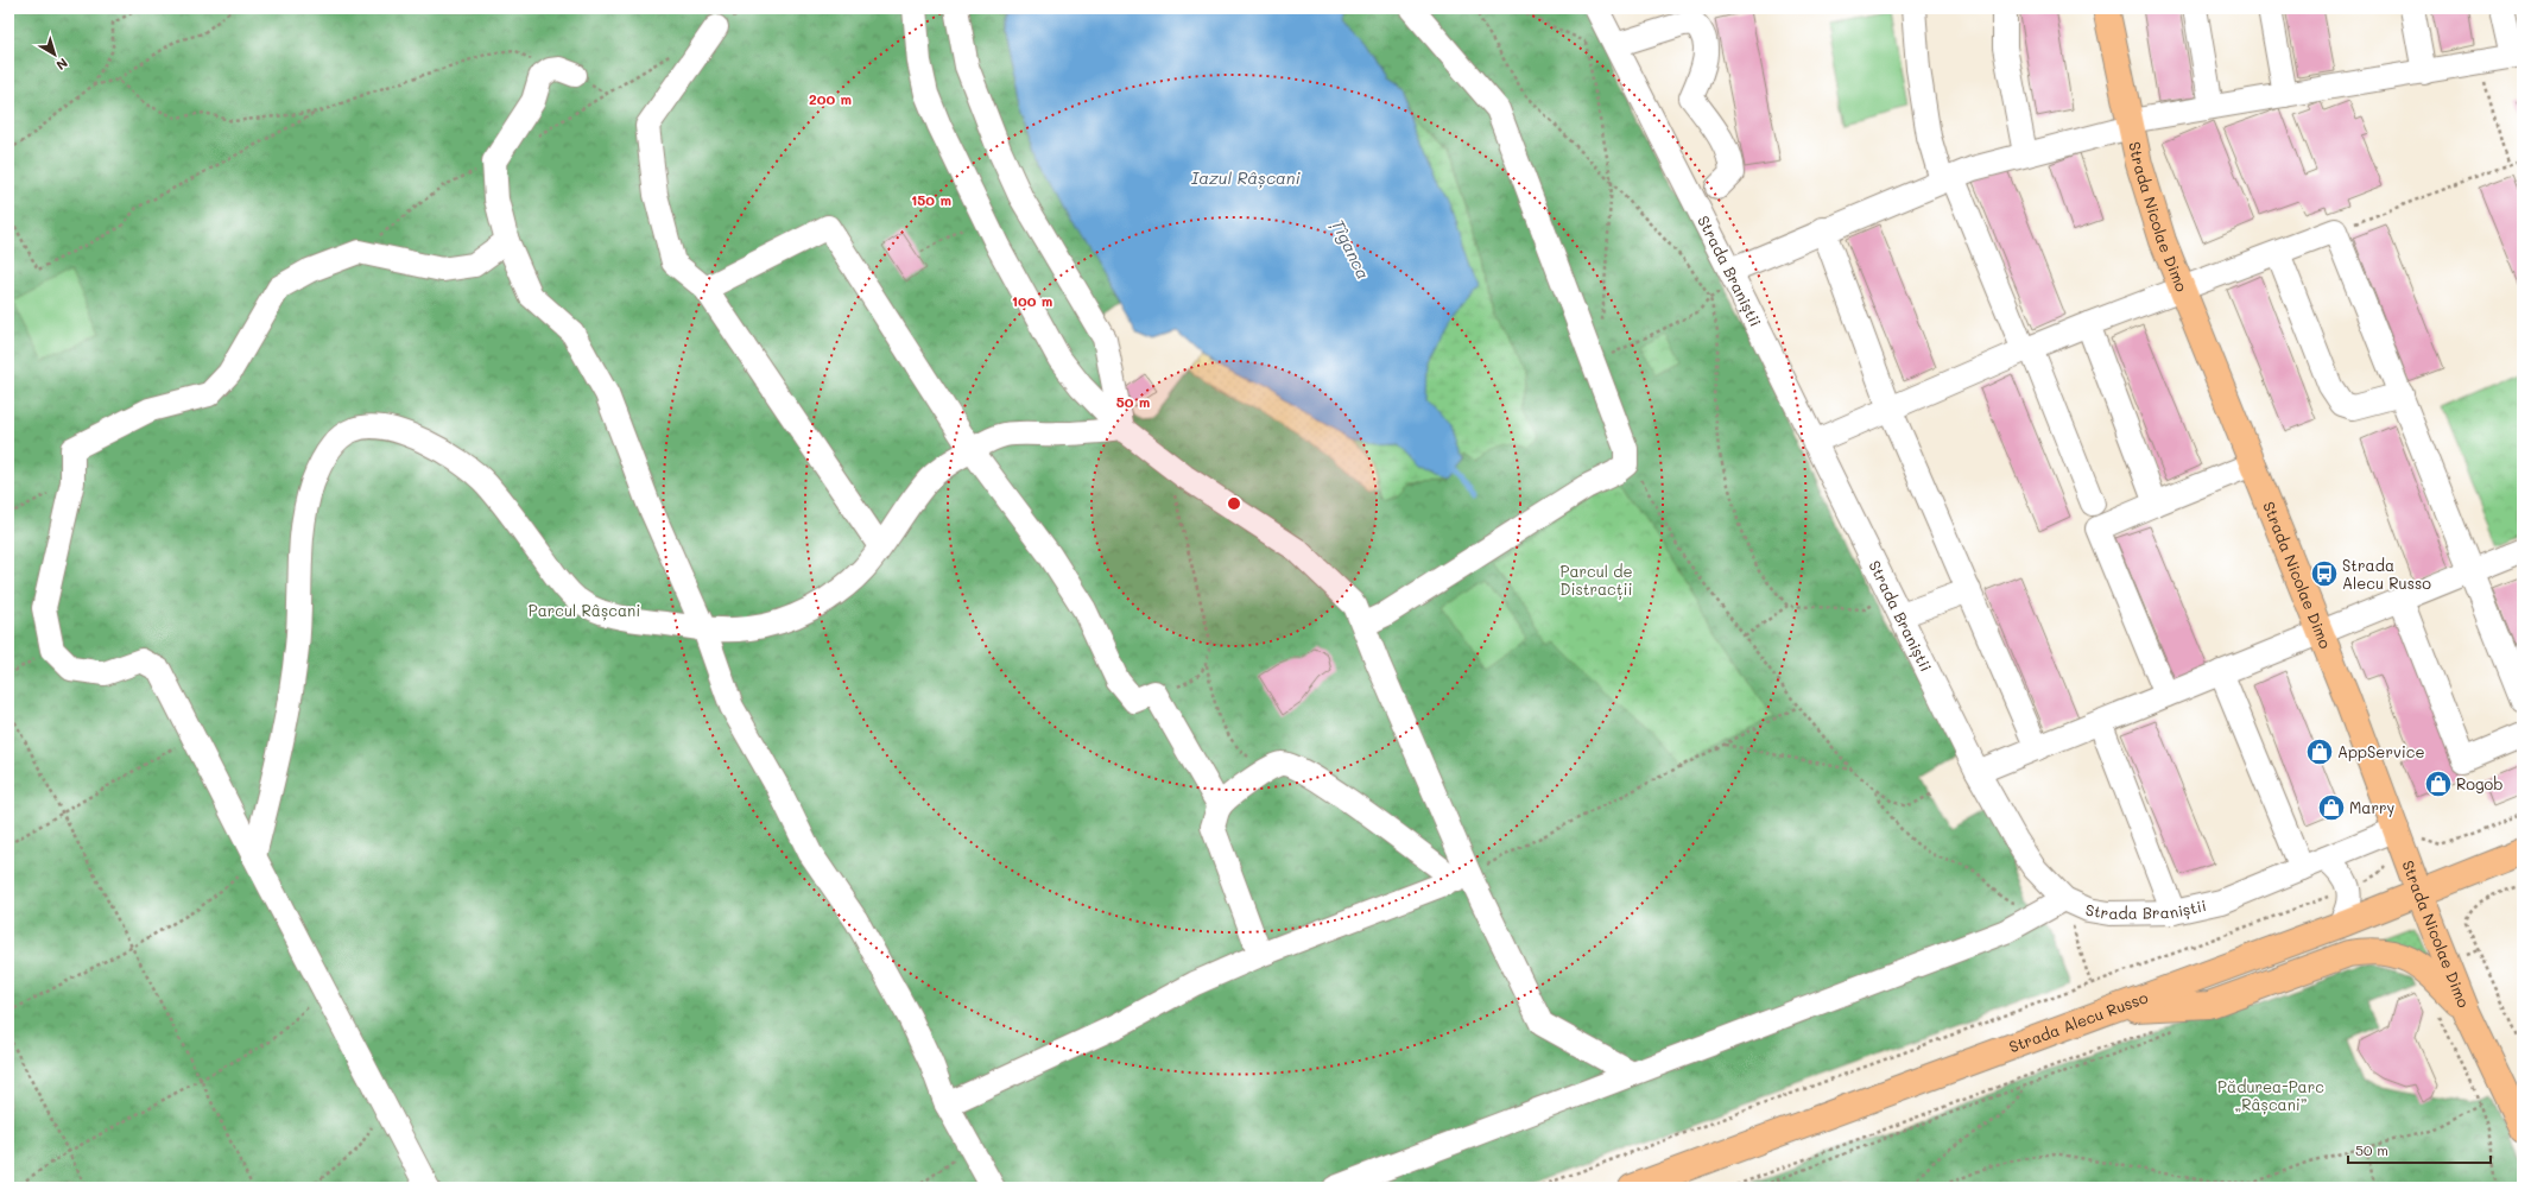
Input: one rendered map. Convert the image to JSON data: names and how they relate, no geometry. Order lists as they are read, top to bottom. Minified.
{"streets":{"main road":["Strada Nicolae Dimo","Strada Alecu Russo"],"street":["Strada Braniștii"]},"crossings":[["Strada Nicolae Dimo","Strada Braniștii"],["Strada Nicolae Dimo","Strada Alecu Russo"]],"water":["Iazul Râșcani","Țîganca"],"parks":["Parcul de Distracții","Parcul Râșcani","Pădurea-Parc „Râșcani”"],"places":{"bus stop":["Strada Alecu Russo"],"shop":["AppService","Rogob","Marry"]},"scale_bar":"50 m","north":"bottom right","rings":["200 m","150 m","100 m","50 m"]}
